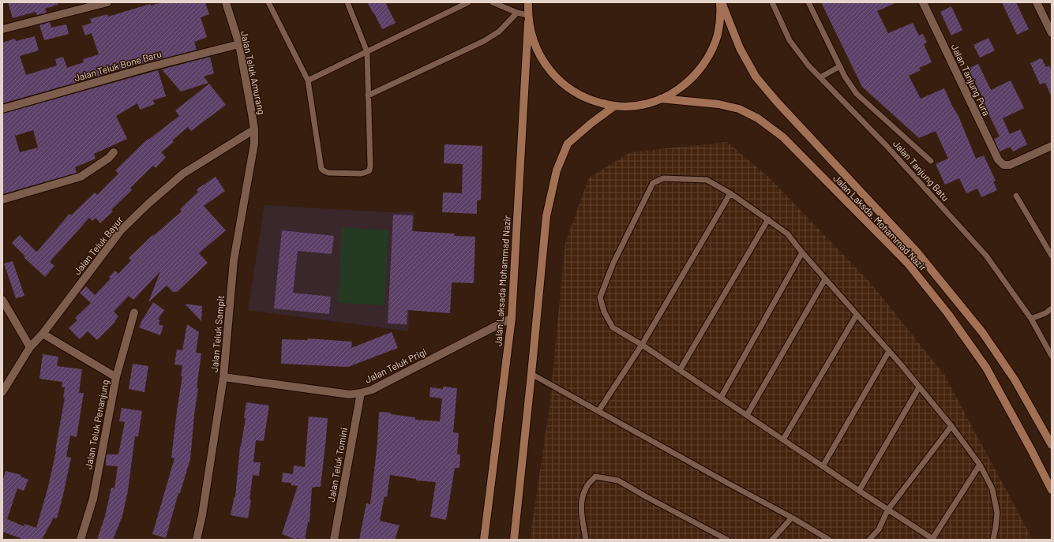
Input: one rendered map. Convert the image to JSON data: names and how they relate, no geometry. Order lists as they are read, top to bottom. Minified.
{"streets":{"main road":["Jalan Laksda. Mohammad Nazir","Jalan Laksada Mohammad Nazir"],"street":["Jalan Teluk Bone Baru","Jalan Teluk Amurang","Jalan Tanjung Pura","Jalan Teluk Bayur","Jalan Teluk Sampit","Jalan Teluk Prigi","Jalan Teluk Penanjung","Jalan Teluk Tomini"],"lane":["Jalan Tanjung Batu"]},"crossings":[["Jalan Teluk Bone Baru","Jalan Teluk Amurang"],["Jalan Teluk Amurang","Jalan Teluk Bayur"],["Jalan Teluk Amurang","Jalan Teluk Sampit"],["Jalan Teluk Bayur","Jalan Teluk Sampit"],["Jalan Teluk Bayur","Jalan Teluk Penanjung"],["Jalan Laksada Mohammad Nazir","Jalan Teluk Prigi"],["Jalan Teluk Sampit","Jalan Teluk Prigi"],["Jalan Teluk Prigi","Jalan Teluk Tomini"]]}
